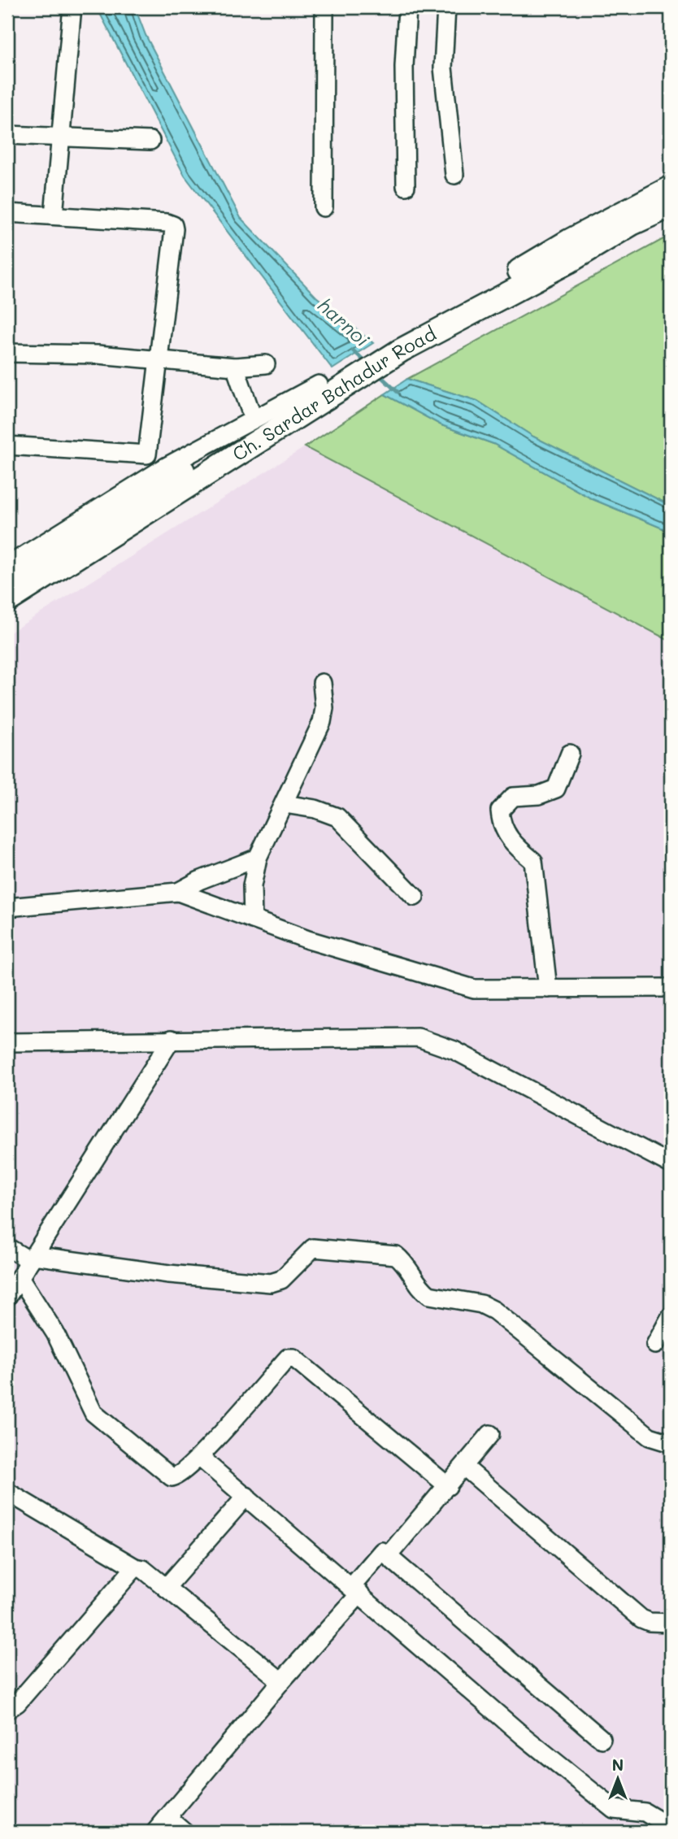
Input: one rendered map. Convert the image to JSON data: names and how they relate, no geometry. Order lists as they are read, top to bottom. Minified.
{"streets":{"main road":["Ch. Sardar Bahadur Road"]},"water":["harnoi"],"north":"top"}
